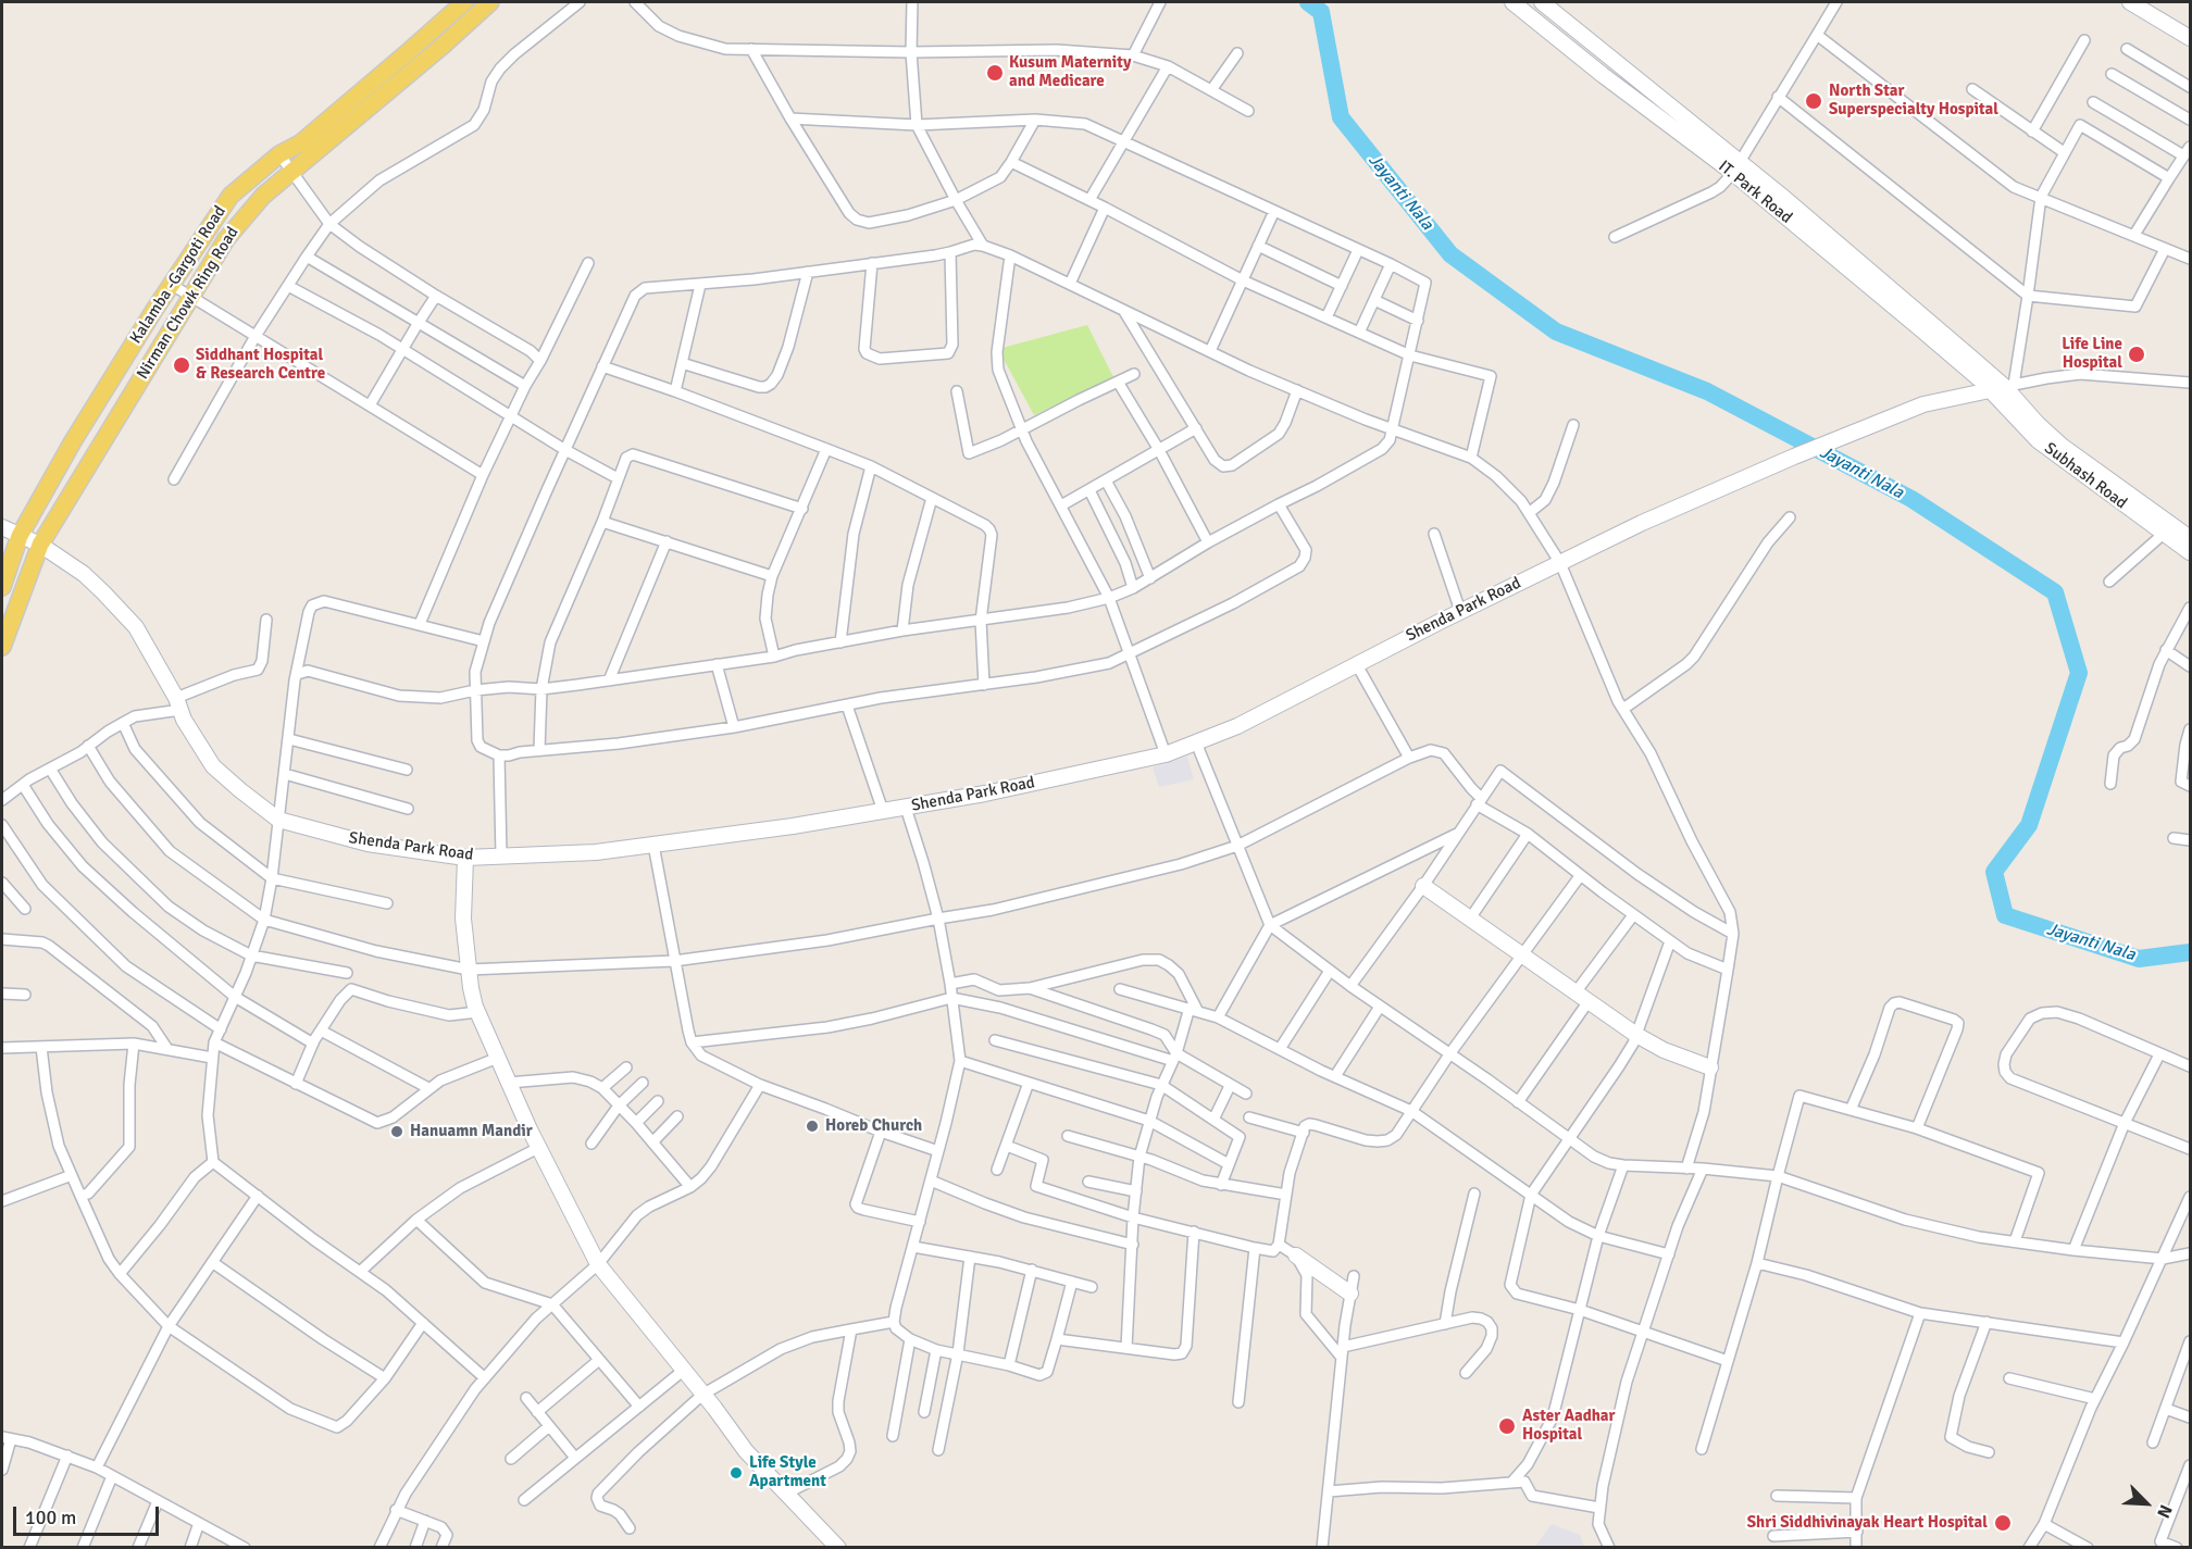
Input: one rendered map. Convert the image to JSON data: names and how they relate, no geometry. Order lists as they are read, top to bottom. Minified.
{"streets":{"main road":["IT. Park Road","Kalamba -Gargoti Road","Nirman Chowk Ring Road","Subhash Road","Shenda Park Road"]},"crossings":[["IT. Park Road","Subhash Road"],["IT. Park Road","Shenda Park Road"],["Kalamba -Gargoti Road","Shenda Park Road"],["Nirman Chowk Ring Road","Shenda Park Road"],["Subhash Road","Shenda Park Road"]],"water":["Jayanti Nala"],"places":["Kusum Maternity and Medicare","North Star Superspecialty Hospital","Life Line Hospital","Siddhant Hospital & Research Centre","Horeb Church","Hanuamn Mandir","Aster Aadhar Hospital","Life Style Apartment","Shri Siddhivinayak Heart Hospital"],"scale_bar":"100 m","north":"bottom right"}
